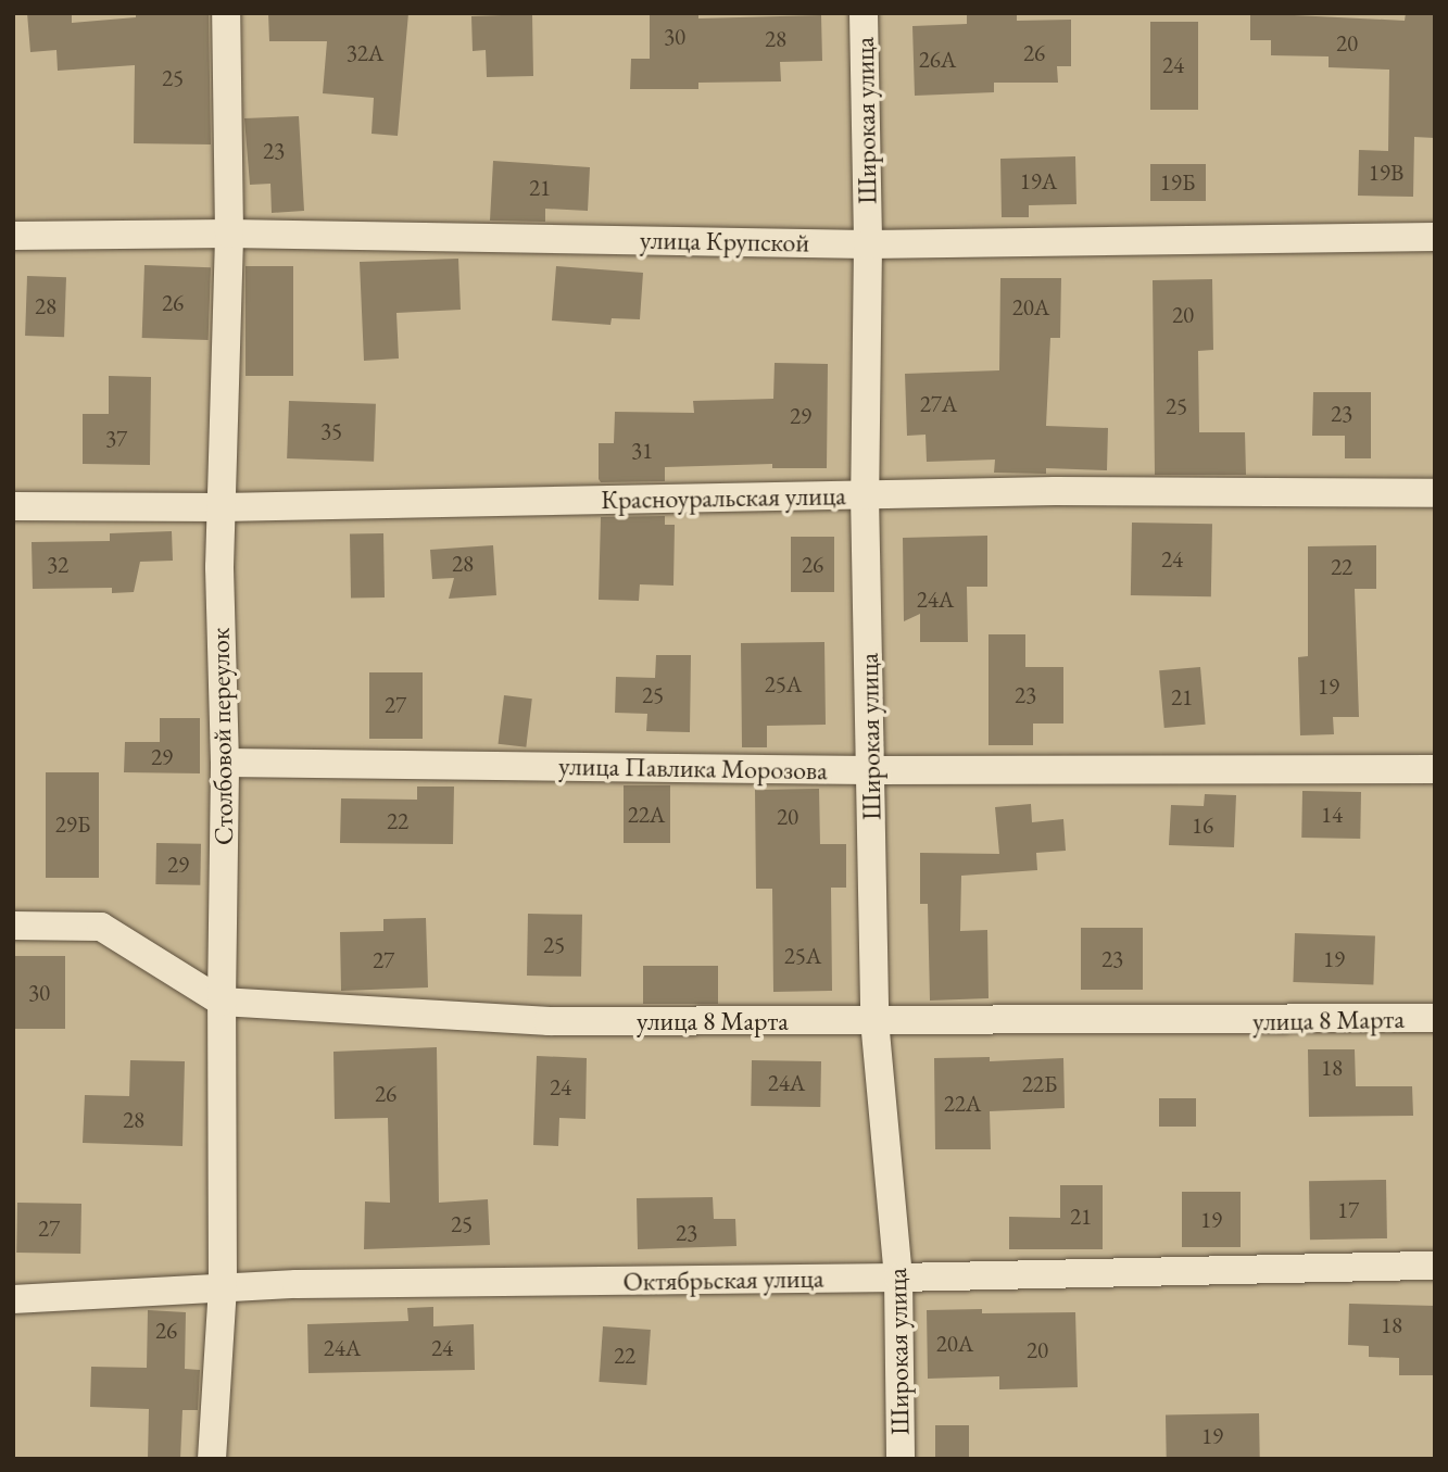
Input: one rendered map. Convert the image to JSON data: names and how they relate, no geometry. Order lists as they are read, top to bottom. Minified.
{"streets":{"street":["Широкая улица","улица Крупской","Красноуральская улица","Столбовой переулок","улица Павлика Морозова","улица 8 Марта","Октябрьская улица"]},"crossings":[["Широкая улица","улица Крупской"],["Широкая улица","Красноуральская улица"],["Широкая улица","улица Павлика Морозова"],["Широкая улица","улица 8 Марта"],["Широкая улица","Октябрьская улица"],["улица Крупской","Столбовой переулок"],["Красноуральская улица","Столбовой переулок"],["Столбовой переулок","улица Павлика Морозова"],["Столбовой переулок","улица 8 Марта"],["Столбовой переулок","Октябрьская улица"]],"house_numbers":["30","28","20","32А","26","26А","24","25","23","19В","19А","19Б","21","26","28","20А","20","27А","25","23","29","35","37","31","24","28","32","26","22","24А","25А","19","25","23","21","27","29","22А","14","20","22","29Б","16","29","25","25А","23","19","27","30","18","24А","22Б","24","26","22А","28","17","21","19","25","27","23","18","26","20А","24А","24","20","22","19"]}
